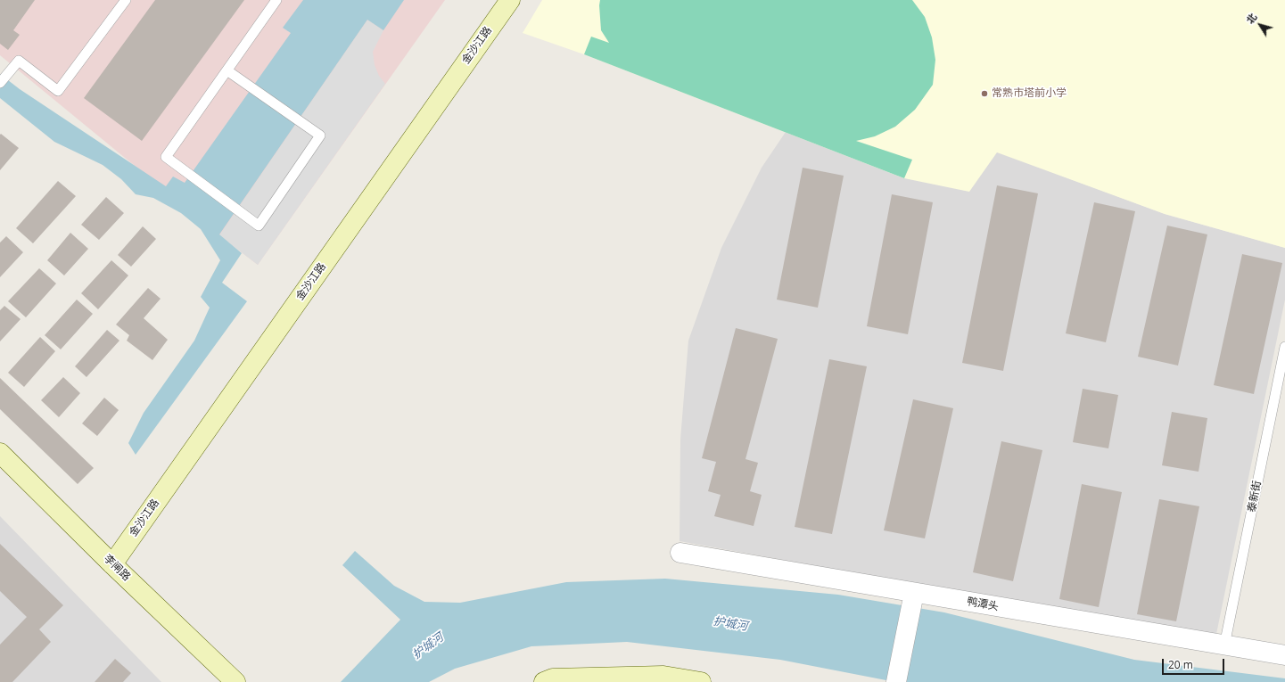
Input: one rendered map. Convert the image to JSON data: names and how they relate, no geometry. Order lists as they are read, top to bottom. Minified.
{"streets":{"street":["金沙江路","李闸路","鸭潭头"],"lane":["泰新街"]},"crossings":[["金沙江路","李闸路"],["泰新街","鸭潭头"]],"water":["护城河"],"places":["常熟市塔前小学"],"scale_bar":"20 m","north":"top left"}
